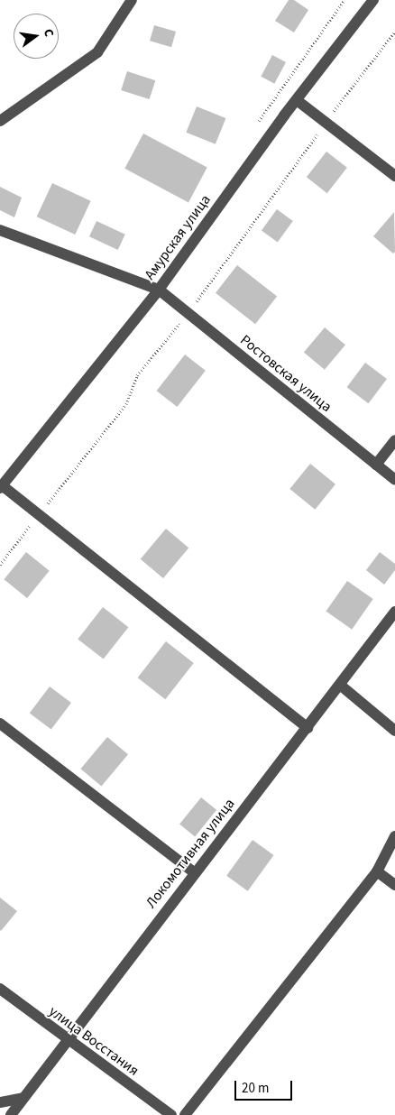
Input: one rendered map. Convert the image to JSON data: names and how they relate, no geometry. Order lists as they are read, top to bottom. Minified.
{"streets":{"street":["Амурская улица","Ростовская улица","Локомотивная улица","улица Восстания"]},"crossings":[["Амурская улица","Ростовская улица"],["Локомотивная улица","улица Восстания"]],"scale_bar":"20 m","north":"right"}
